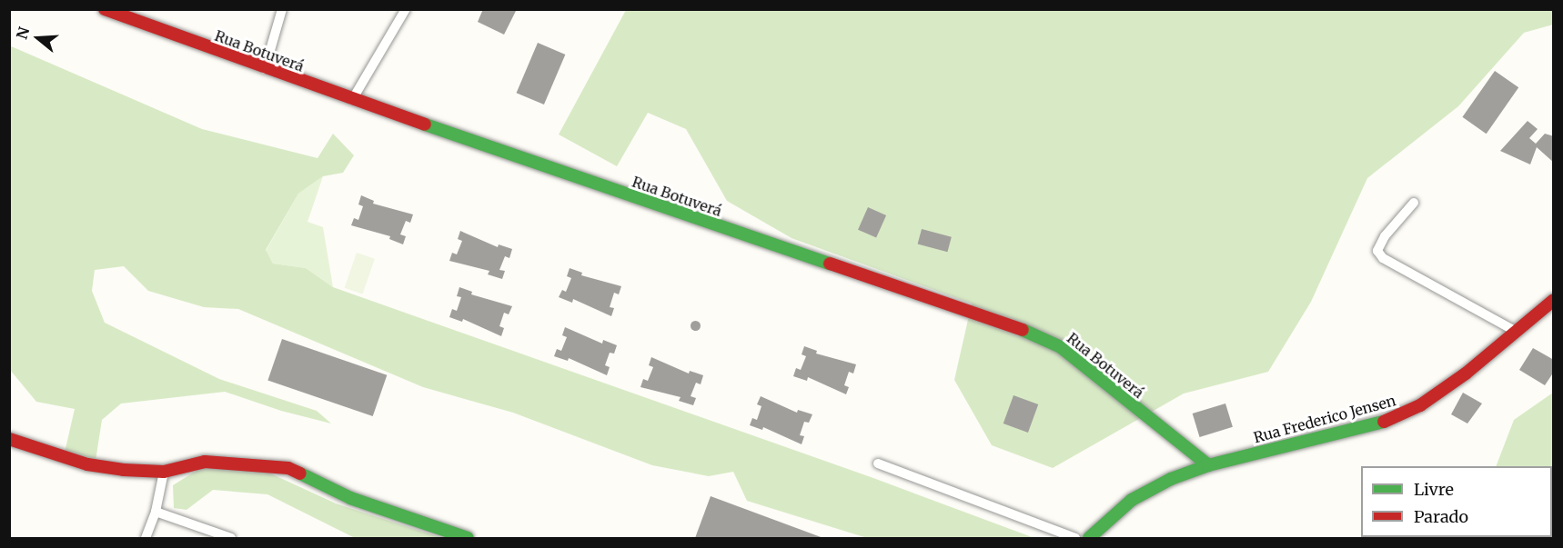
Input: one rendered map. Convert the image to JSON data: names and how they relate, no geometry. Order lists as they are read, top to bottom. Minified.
{"streets":{"street":["Rua Botuverá","Rua Frederico Jensen"]},"crossings":[["Rua Botuverá","Rua Frederico Jensen"]],"legend":["Livre","Parado"],"north":"left"}
